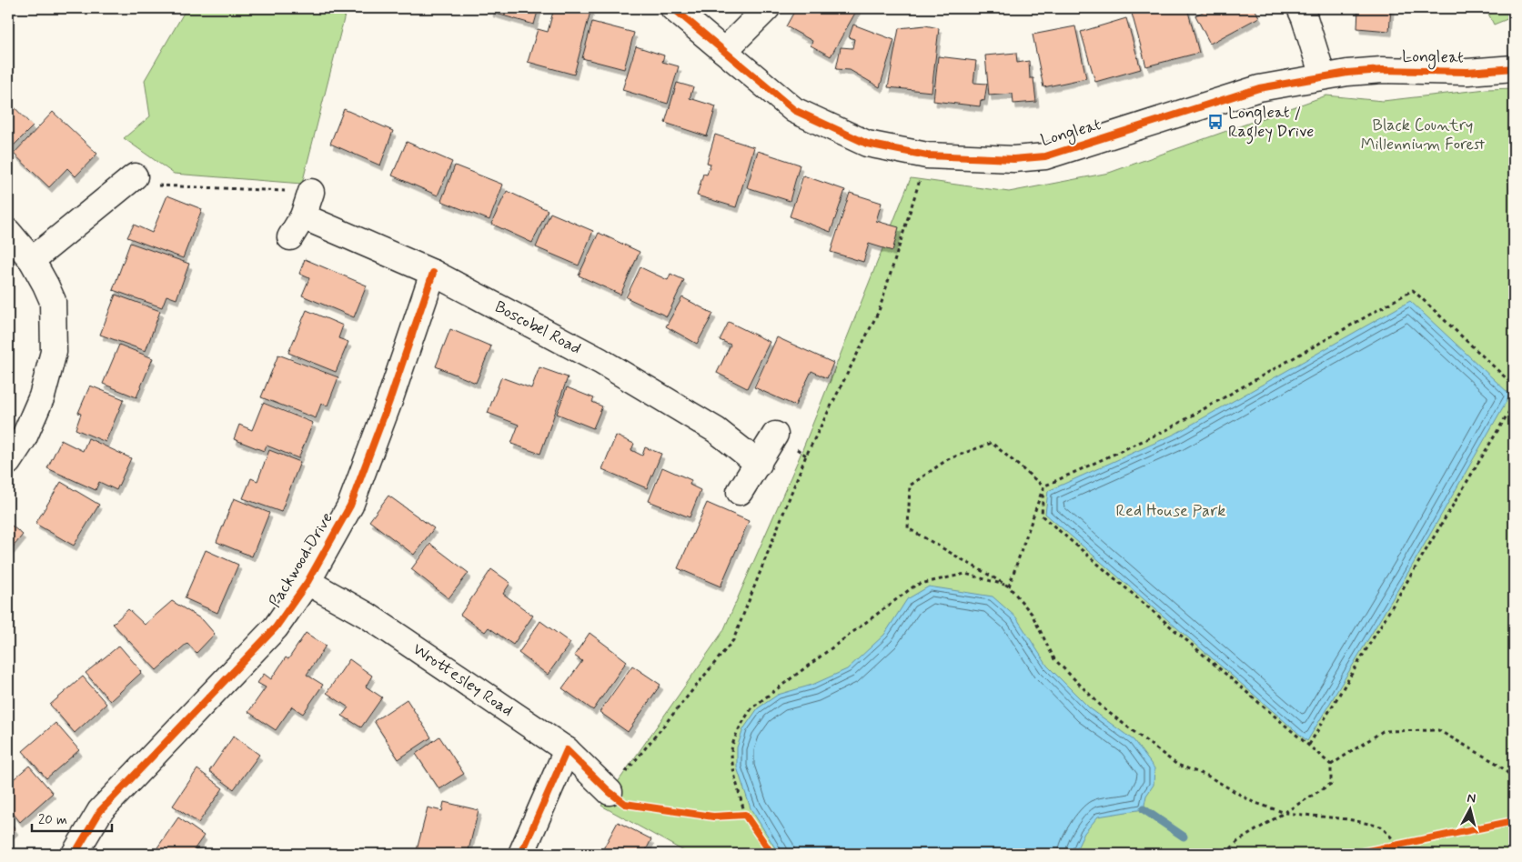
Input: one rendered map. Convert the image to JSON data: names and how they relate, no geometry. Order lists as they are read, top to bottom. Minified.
{"streets":{"street":["Longleat","Boscobel Road","Packwood Drive","Wrottesley Road"]},"crossings":[["Boscobel Road","Packwood Drive"],["Packwood Drive","Wrottesley Road"]],"parks":["Black Country Millennium Forest","Red House Park"],"places":{"bus stop":["Longleat / Ragley Drive"]},"scale_bar":"20 m","north":"top"}
